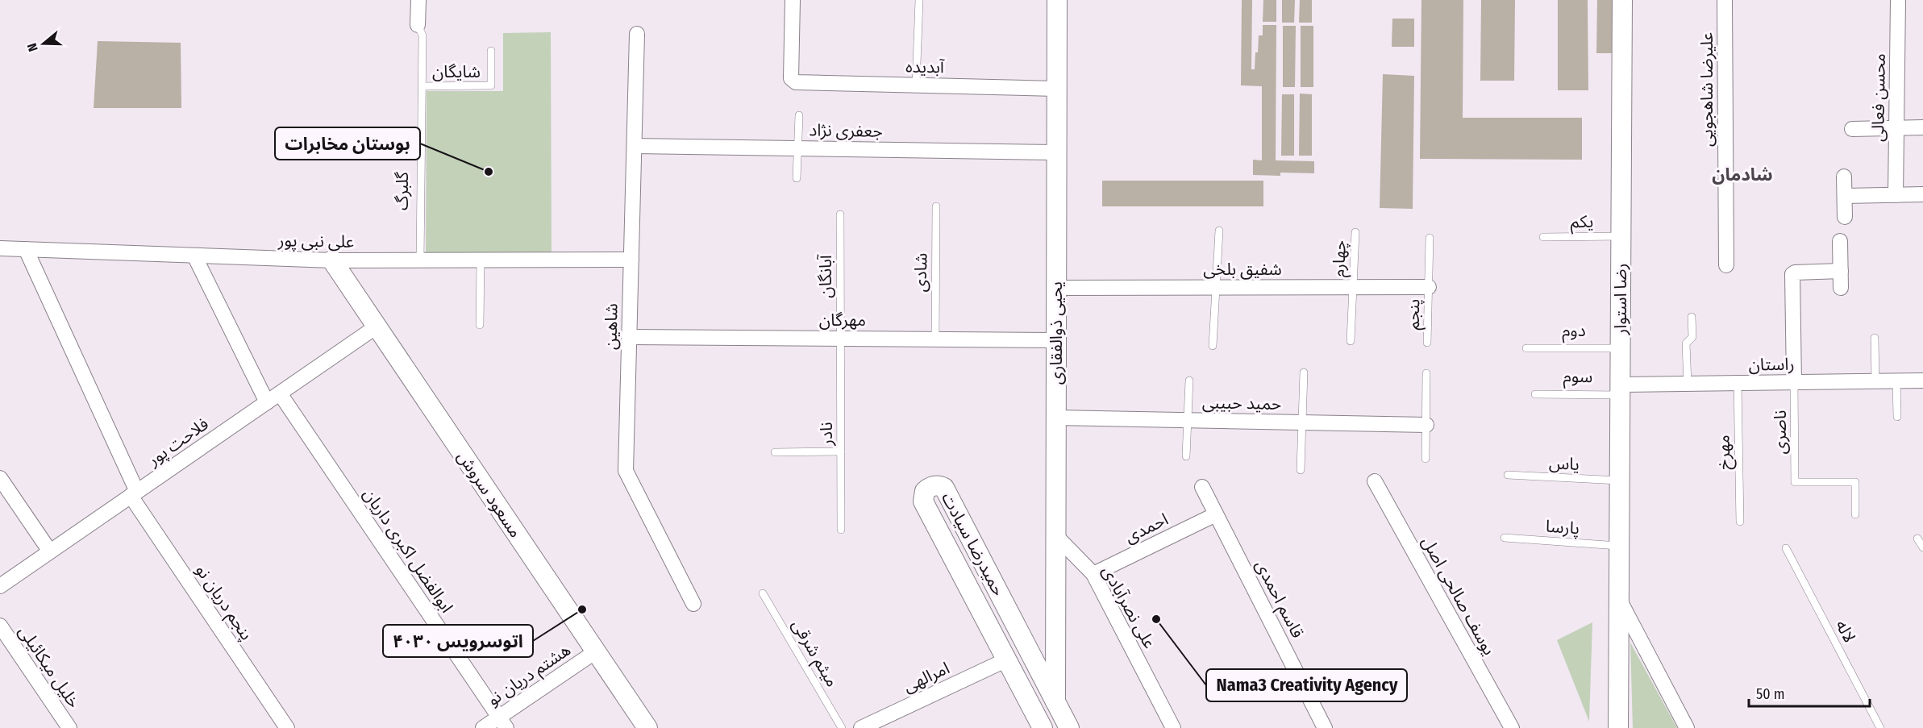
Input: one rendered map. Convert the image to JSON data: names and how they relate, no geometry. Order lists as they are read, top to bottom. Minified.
{"streets":{"street":["آبدیده","علیرضا شاهجویی","محسن فعالی","جعفری نژاد","گلبرگ","علی نبی پور","شفیق بلخی","رضا استوار","مهرگان","شاهین","یحیی ذوالفقاری","راستان","حمید حبیبی","فلاحت پور","مسعود سروش","احمدی","حمیدرضا سیادت","ابوالفضل اکبری داریان","یوسف صالحی اصل","قاسم احمدی","پنجم دریان‌ نو","علی نصرآبادی","خلیل میکائیلی","هشتم دریان‌ نو","امرالهی"],"lane":["شایگان","یکم","چهارم","شادی","آبانگان","پنجم","دوم","سوم","ناصری","نادر","مهرخ","یاس","پارسا","لاله","میثم شرقی"]},"crossings":[["آبدیده","یحیی ذوالفقاری"],["شایگان","گلبرگ"],["جعفری نژاد","شاهین"],["جعفری نژاد","یحیی ذوالفقاری"],["گلبرگ","علی نبی پور"],["یکم","رضا استوار"],["علی نبی پور","شاهین"],["علی نبی پور","مسعود سروش"],["علی نبی پور","پنجم دریان‌ نو"],["چهارم","شفیق بلخی"],["شفیق بلخی","پنجم"],["شفیق بلخی","یحیی ذوالفقاری"],["شادی","مهرگان"],["آبانگان","مهرگان"],["آبانگان","نادر"],["رضا استوار","دوم"],["رضا استوار","راستان"],["رضا استوار","سوم"],["رضا استوار","یاس"],["رضا استوار","پارسا"],["مهرگان","شاهین"],["مهرگان","یحیی ذوالفقاری"],["مهرگان","نادر"],["یحیی ذوالفقاری","حمید حبیبی"],["یحیی ذوالفقاری","حمیدرضا سیادت"],["یحیی ذوالفقاری","علی نصرآبادی"],["راستان","سوم"],["راستان","ناصری"],["راستان","مهرخ"],["فلاحت پور","مسعود سروش"],["فلاحت پور","ابوالفضل اکبری داریان"],["فلاحت پور","پنجم دریان‌ نو"],["مسعود سروش","هشتم دریان‌ نو"],["احمدی","قاسم احمدی"],["احمدی","علی نصرآبادی"],["حمیدرضا سیادت","امرالهی"],["ابوالفضل اکبری داریان","هشتم دریان‌ نو"]],"districts":["شادمان"],"places":["بوستان مخابرات","اتوسرویس ۴۰۳۰","Nama3 Creativity Agency"],"scale_bar":"50 m","north":"left"}
